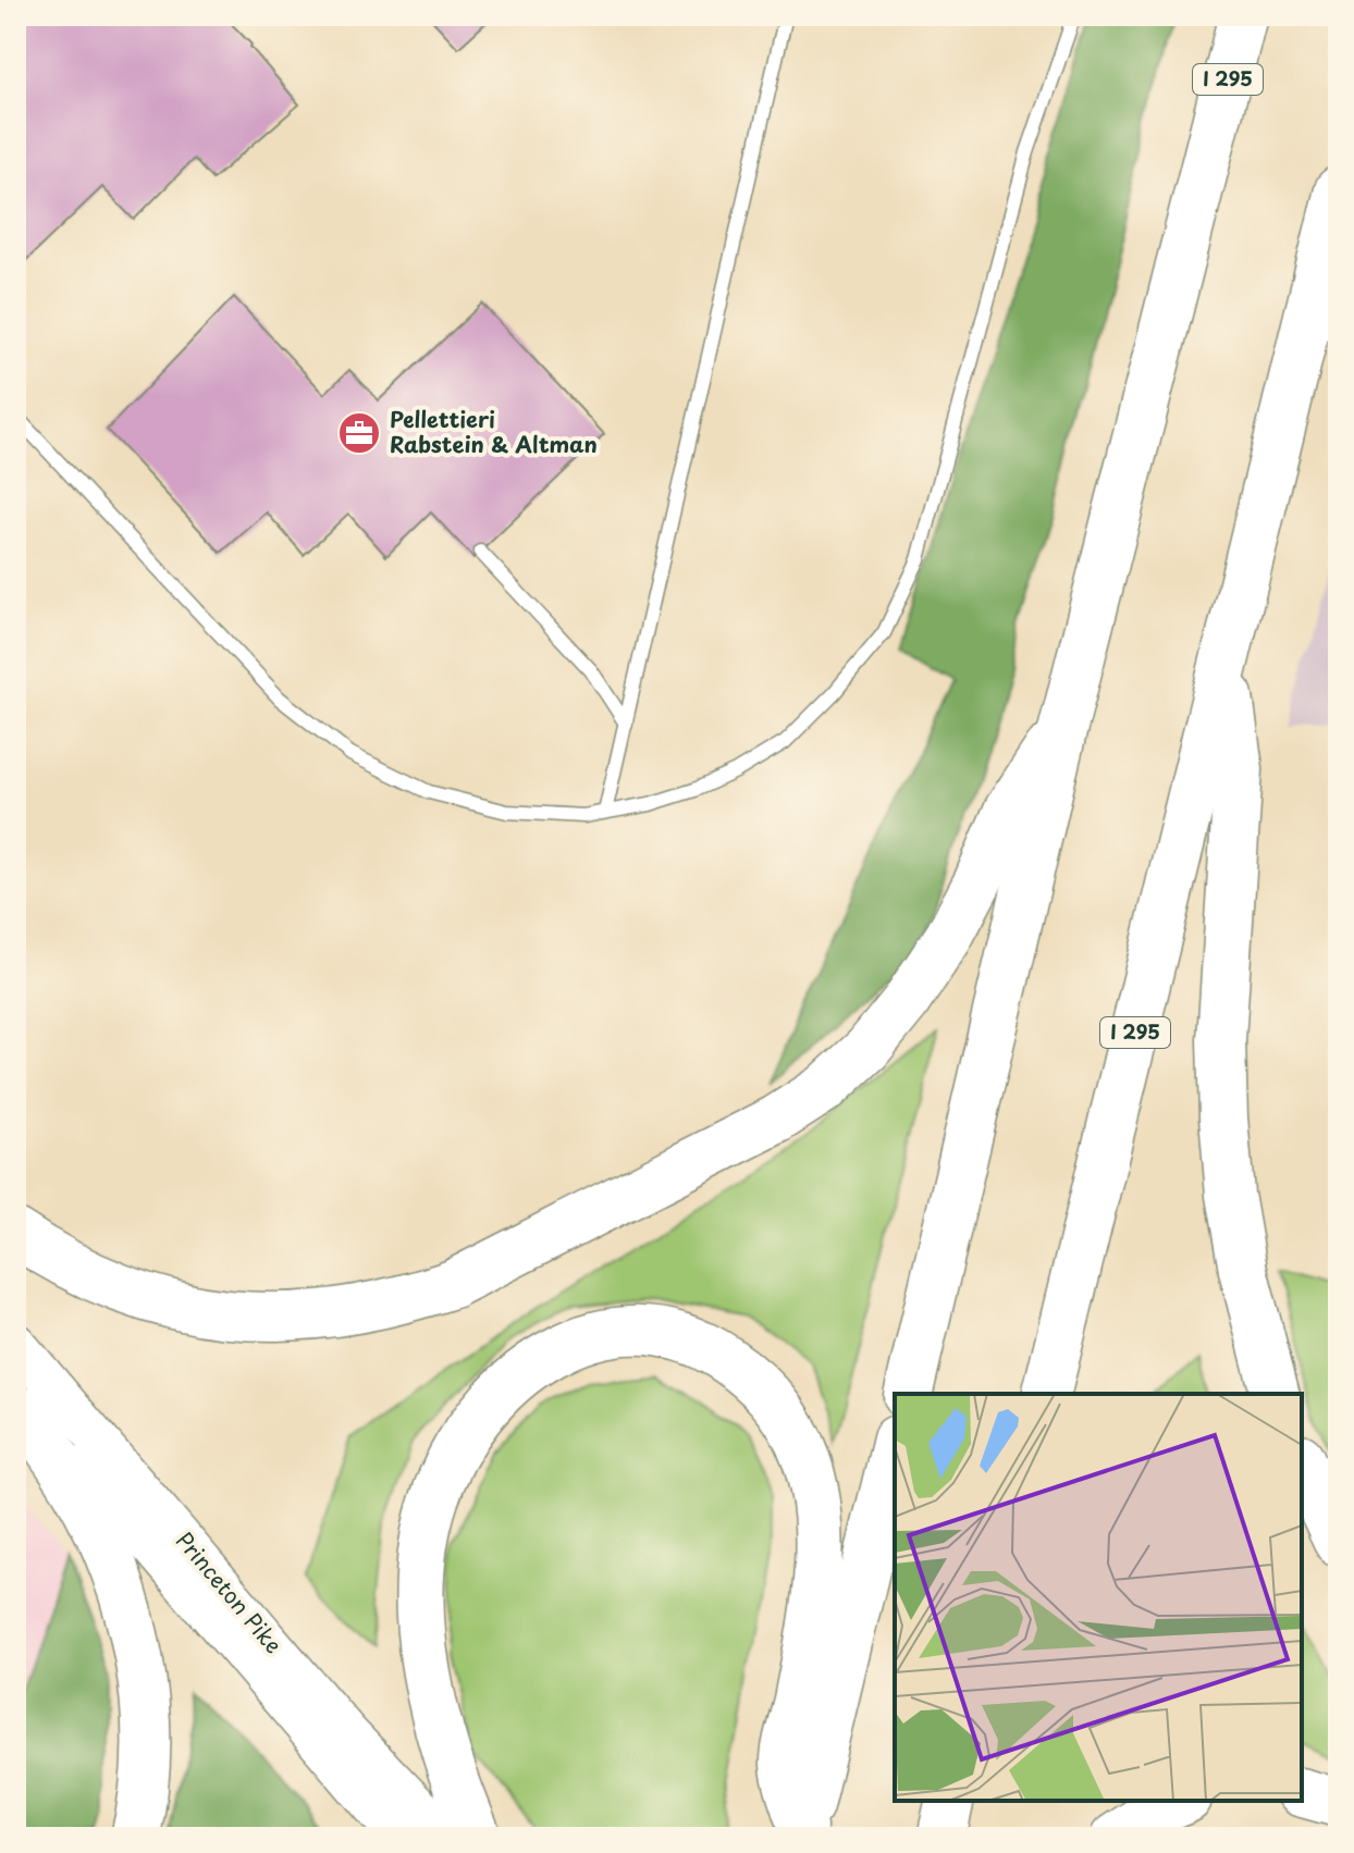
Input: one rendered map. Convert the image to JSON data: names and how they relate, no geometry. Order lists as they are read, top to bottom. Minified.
{"streets":{"highway":["I 295"],"main road":["Princeton Pike"]},"places":{"office":["Pellettieri Rabstein & Altman"]}}
